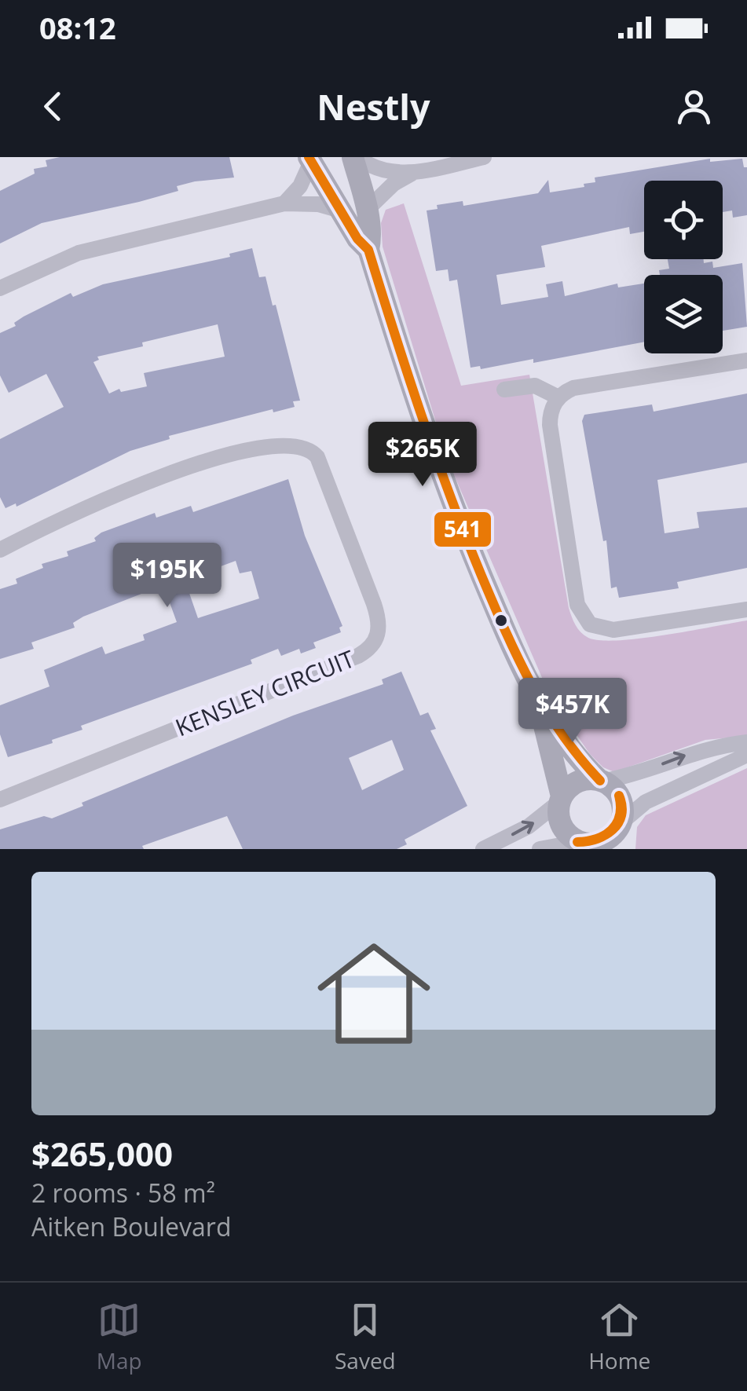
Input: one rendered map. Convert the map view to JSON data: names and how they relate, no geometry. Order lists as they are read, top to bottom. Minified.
{"streets":{"street":["KENSLEY CIRCUIT"]},"lines":["transit line 541"],"page":{"status":"08:12","header":"Nestly","price":["$265K","$195K","$457K"],"list":[{"name":"$265,000","note":"2 rooms · 58 m² · Aitken Boulevard"}],"tabs":["Map","Saved","Home"]}}
